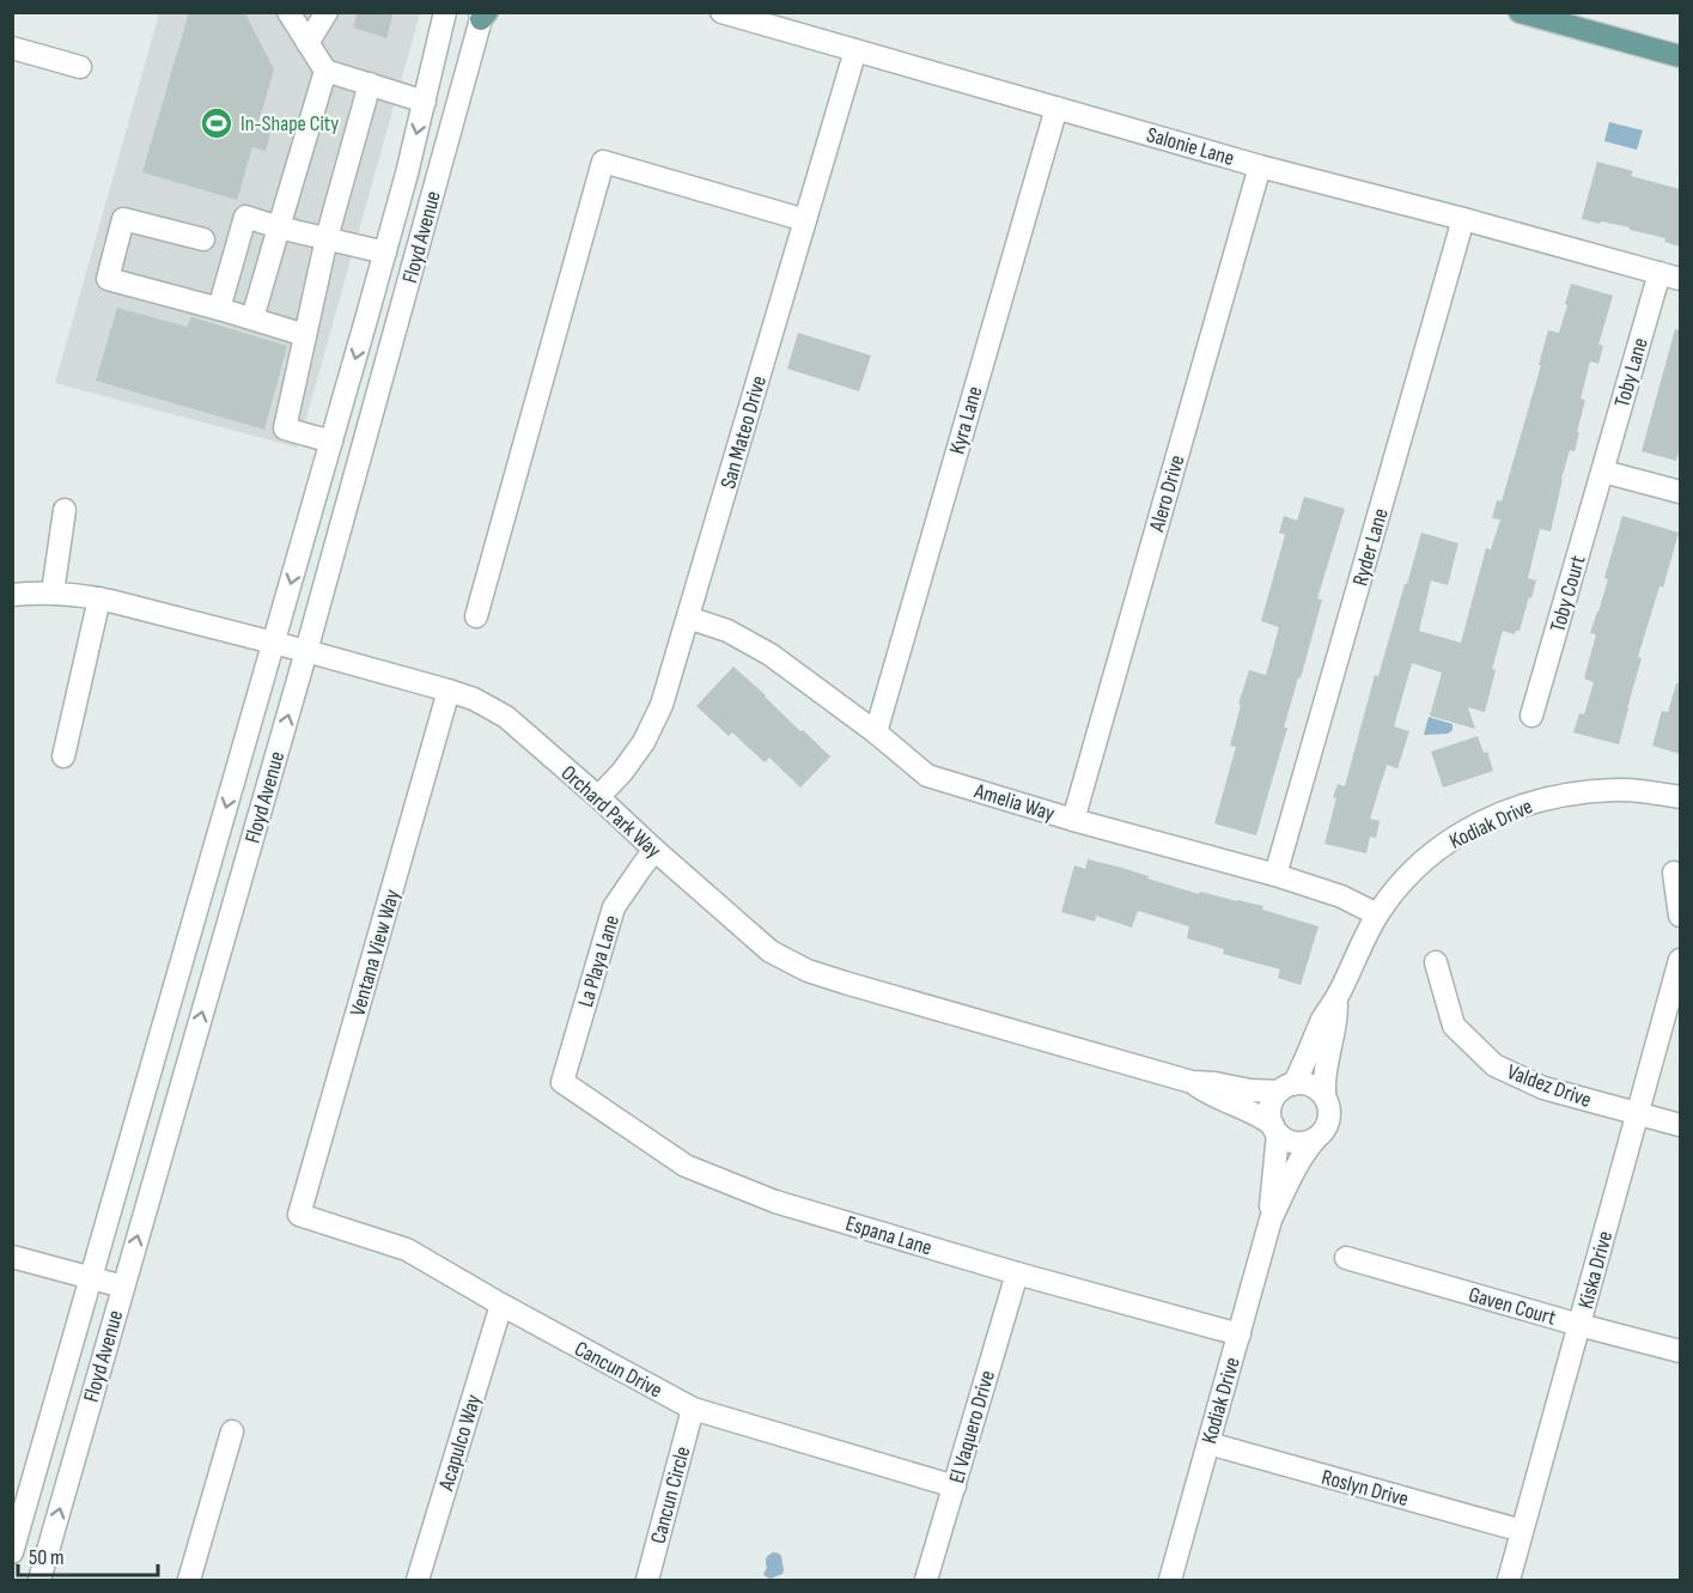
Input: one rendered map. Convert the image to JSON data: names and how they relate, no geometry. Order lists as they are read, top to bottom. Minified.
{"streets":{"street":["Salonie Lane","Floyd Avenue","Toby Lane","Kyra Lane","San Mateo Drive","Alero Drive","Ryder Lane","Toby Court","Amelia Way","Orchard Park Way","Kodiak Drive","Ventana View Way","La Playa Lane","Valdez Drive","Espana Lane","Kiska Drive","Gaven Court","Cancun Drive","El Vaquero Drive","Acapulco Way","Roslyn Drive","Cancun Circle"]},"crossings":[["Salonie Lane","Toby Lane"],["Salonie Lane","Kyra Lane"],["Salonie Lane","San Mateo Drive"],["Salonie Lane","Alero Drive"],["Salonie Lane","Ryder Lane"],["Floyd Avenue","Orchard Park Way"],["Toby Lane","Toby Court"],["Kyra Lane","Amelia Way"],["San Mateo Drive","Amelia Way"],["San Mateo Drive","Orchard Park Way"],["Alero Drive","Amelia Way"],["Ryder Lane","Amelia Way"],["Amelia Way","Kodiak Drive"],["Orchard Park Way","Kodiak Drive"],["Orchard Park Way","Ventana View Way"],["Orchard Park Way","La Playa Lane"],["Kodiak Drive","Espana Lane"],["Kodiak Drive","Roslyn Drive"],["Ventana View Way","Cancun Drive"],["La Playa Lane","Espana Lane"],["Valdez Drive","Kiska Drive"],["Espana Lane","El Vaquero Drive"],["Kiska Drive","Gaven Court"],["Kiska Drive","Roslyn Drive"],["Cancun Drive","El Vaquero Drive"],["Cancun Drive","Acapulco Way"],["Cancun Drive","Cancun Circle"]],"places":{"sports":["In-Shape City"]},"scale_bar":"50 m"}
